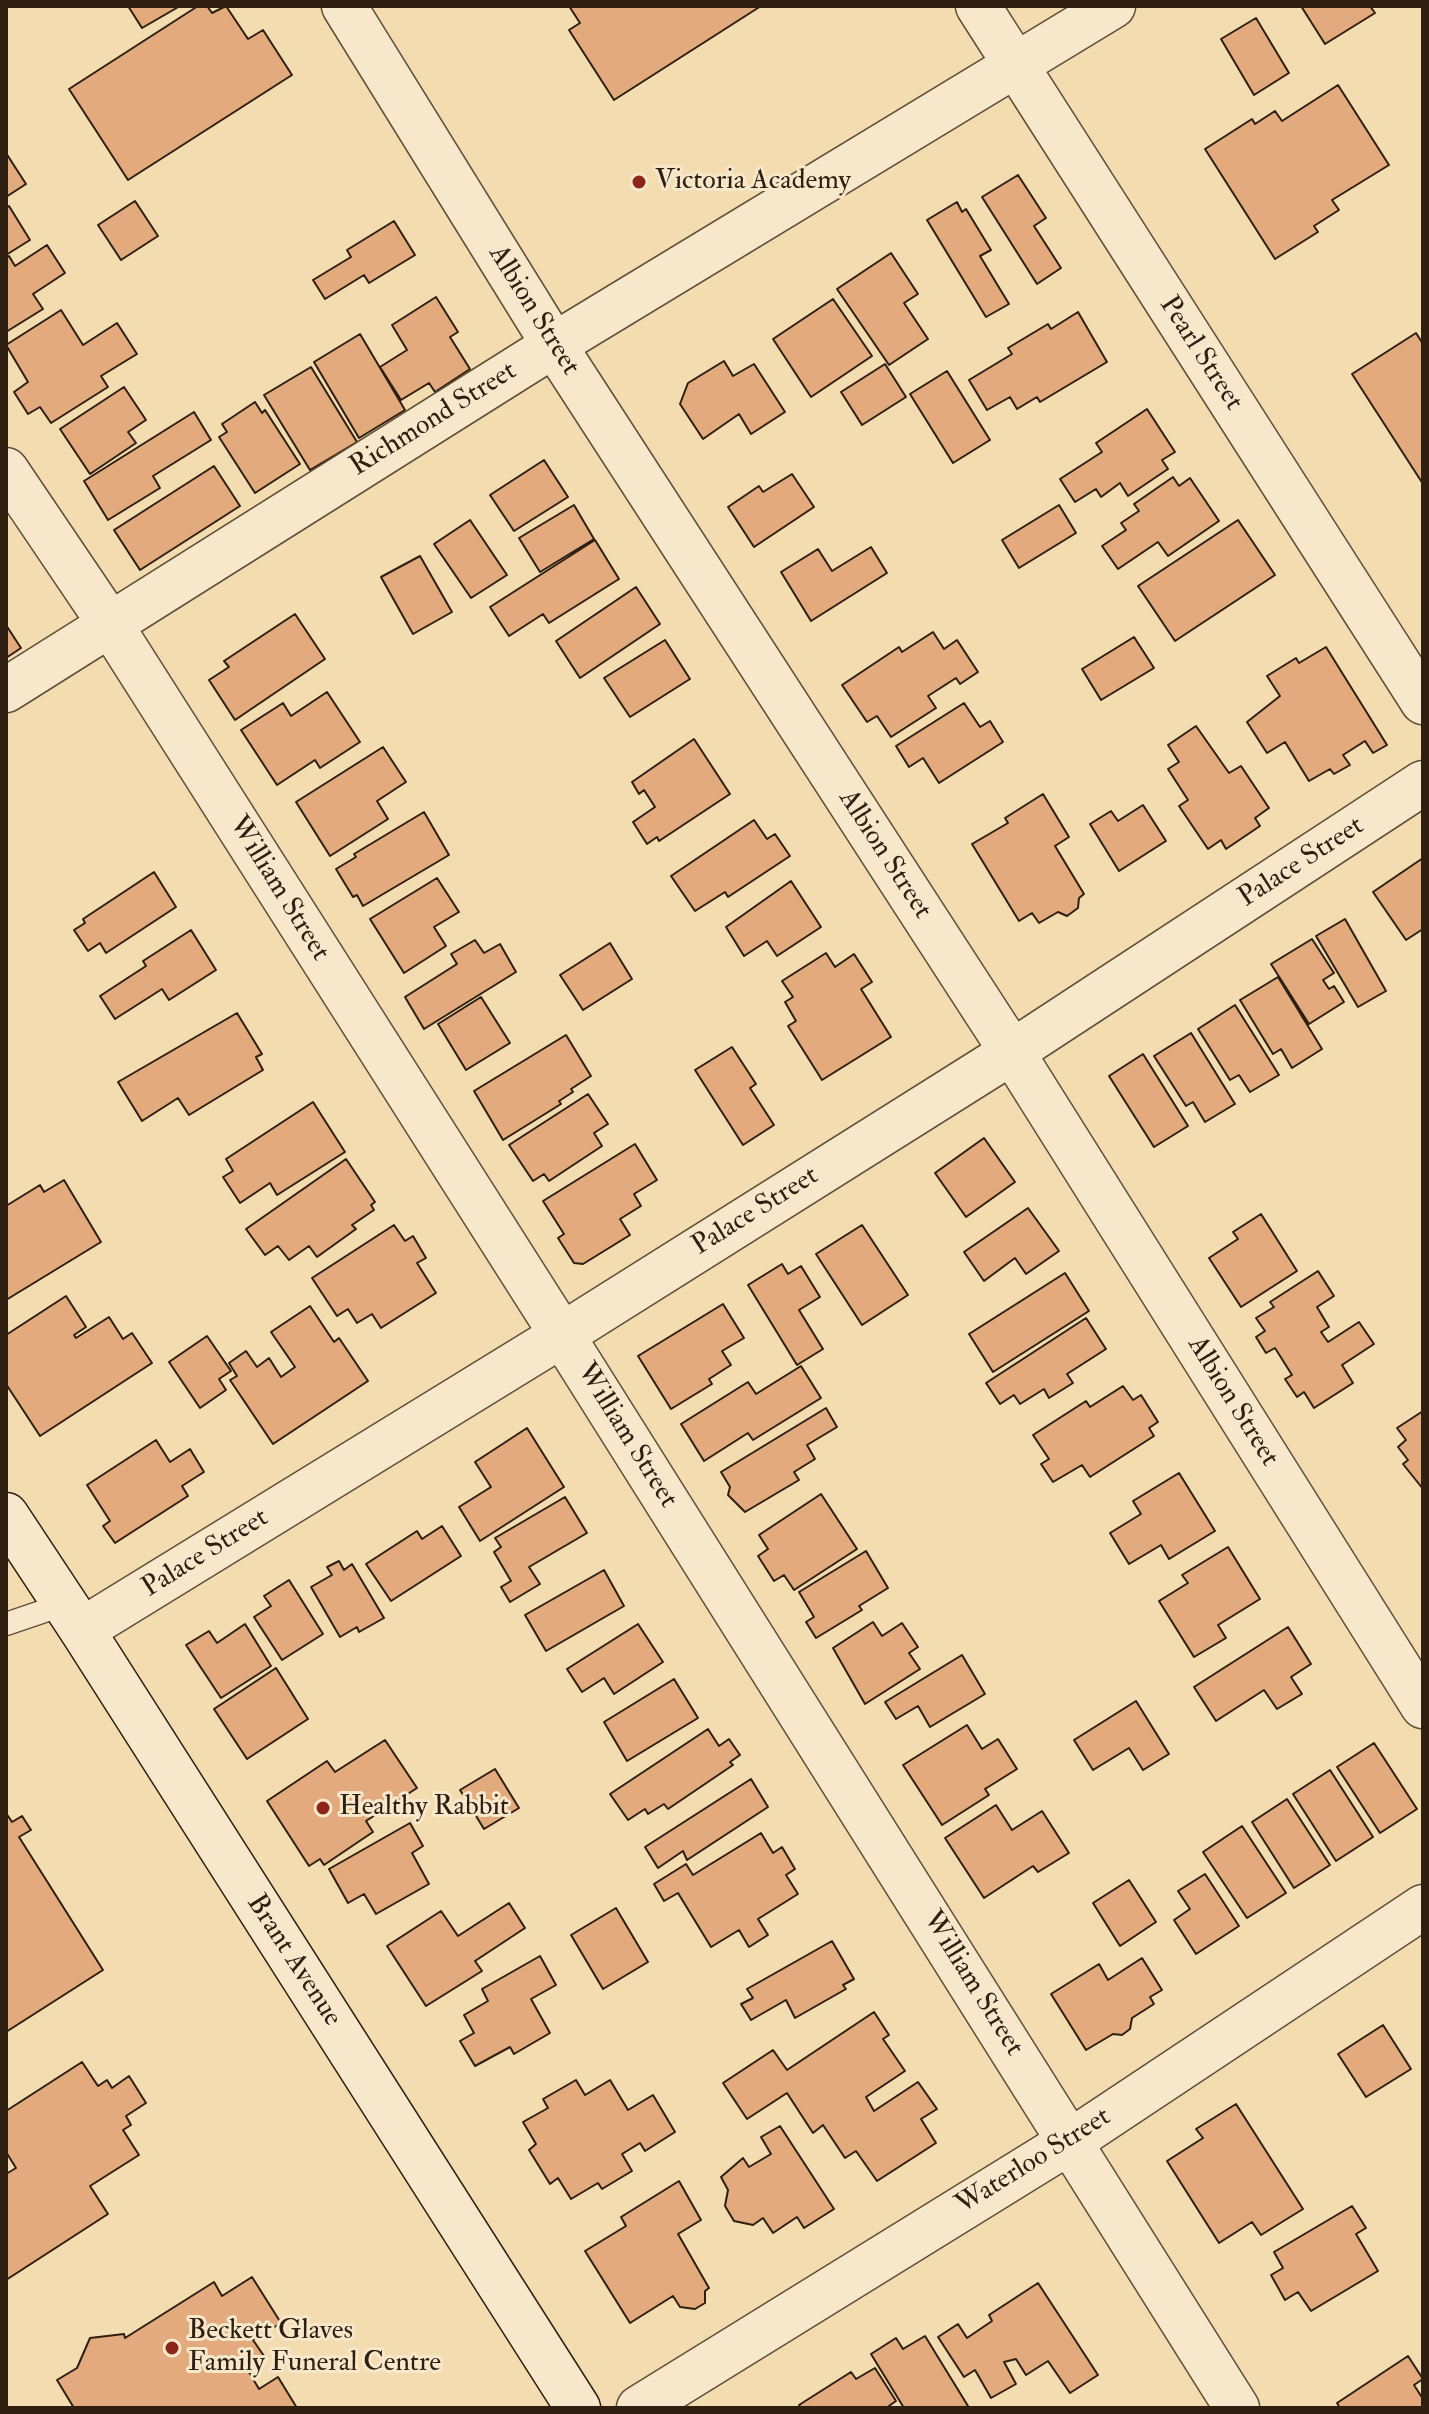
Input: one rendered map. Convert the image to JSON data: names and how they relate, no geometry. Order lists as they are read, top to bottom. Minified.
{"streets":{"street":["Albion Street","Pearl Street","Richmond Street","Palace Street","William Street","Brant Avenue","Waterloo Street"]},"crossings":[["Albion Street","Richmond Street"],["Albion Street","Palace Street"],["Pearl Street","Richmond Street"],["Richmond Street","William Street"],["Palace Street","William Street"],["Palace Street","Brant Avenue"],["William Street","Waterloo Street"]],"places":["Victoria Academy","Healthy Rabbit","Beckett Glaves Family Funeral Centre"]}
